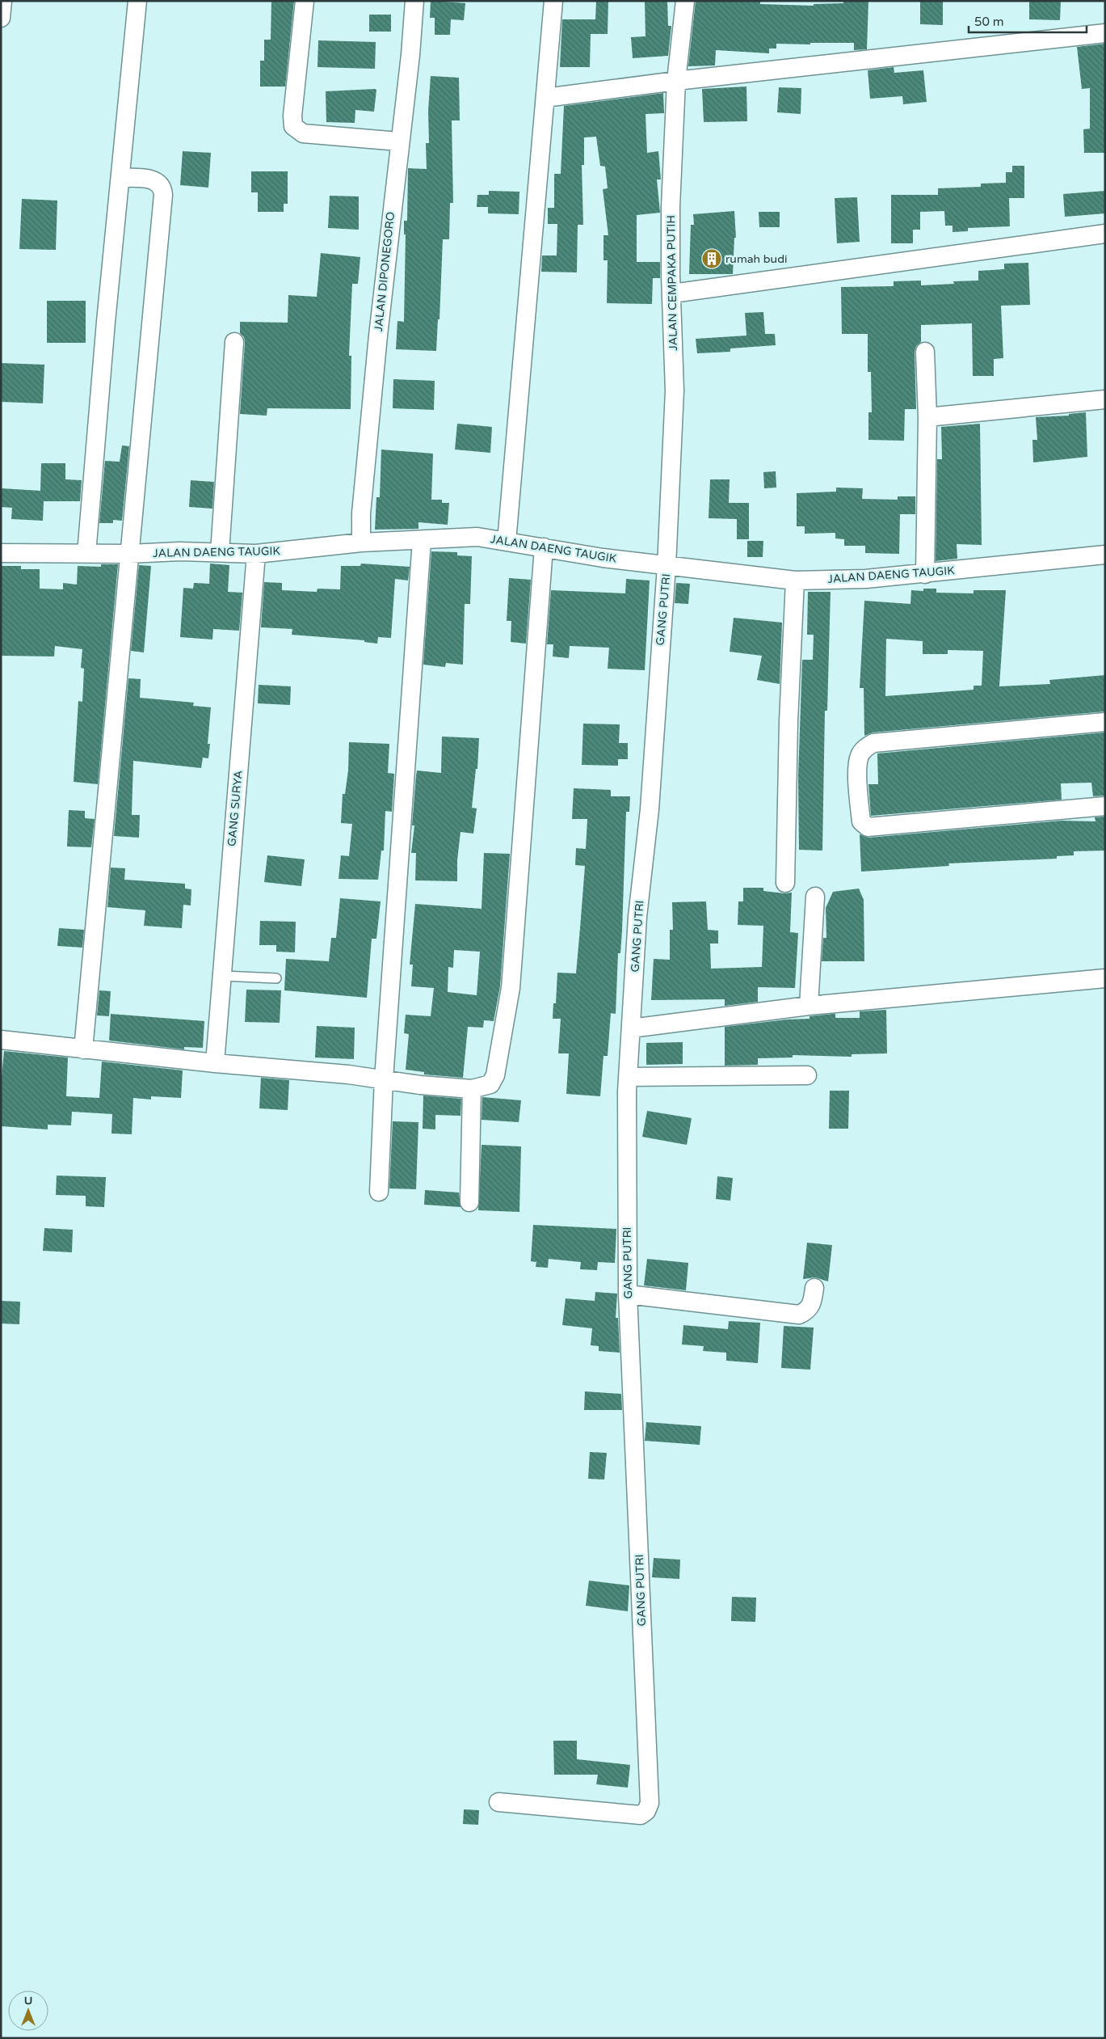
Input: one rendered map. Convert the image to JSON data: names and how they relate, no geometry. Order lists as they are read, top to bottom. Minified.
{"streets":{"street":["JALAN DIPONEGORO","JALAN CEMPAKA PUTIH","JALAN DAENG TAUGIK","GANG PUTRI","GANG SURYA"]},"crossings":[["JALAN DIPONEGORO","JALAN DAENG TAUGIK"],["JALAN CEMPAKA PUTIH","JALAN DAENG TAUGIK"],["JALAN CEMPAKA PUTIH","GANG PUTRI"],["JALAN DAENG TAUGIK","GANG PUTRI"],["JALAN DAENG TAUGIK","GANG SURYA"]],"places":{"building":["rumah budi"]},"scale_bar":"50 m","north":"top"}
